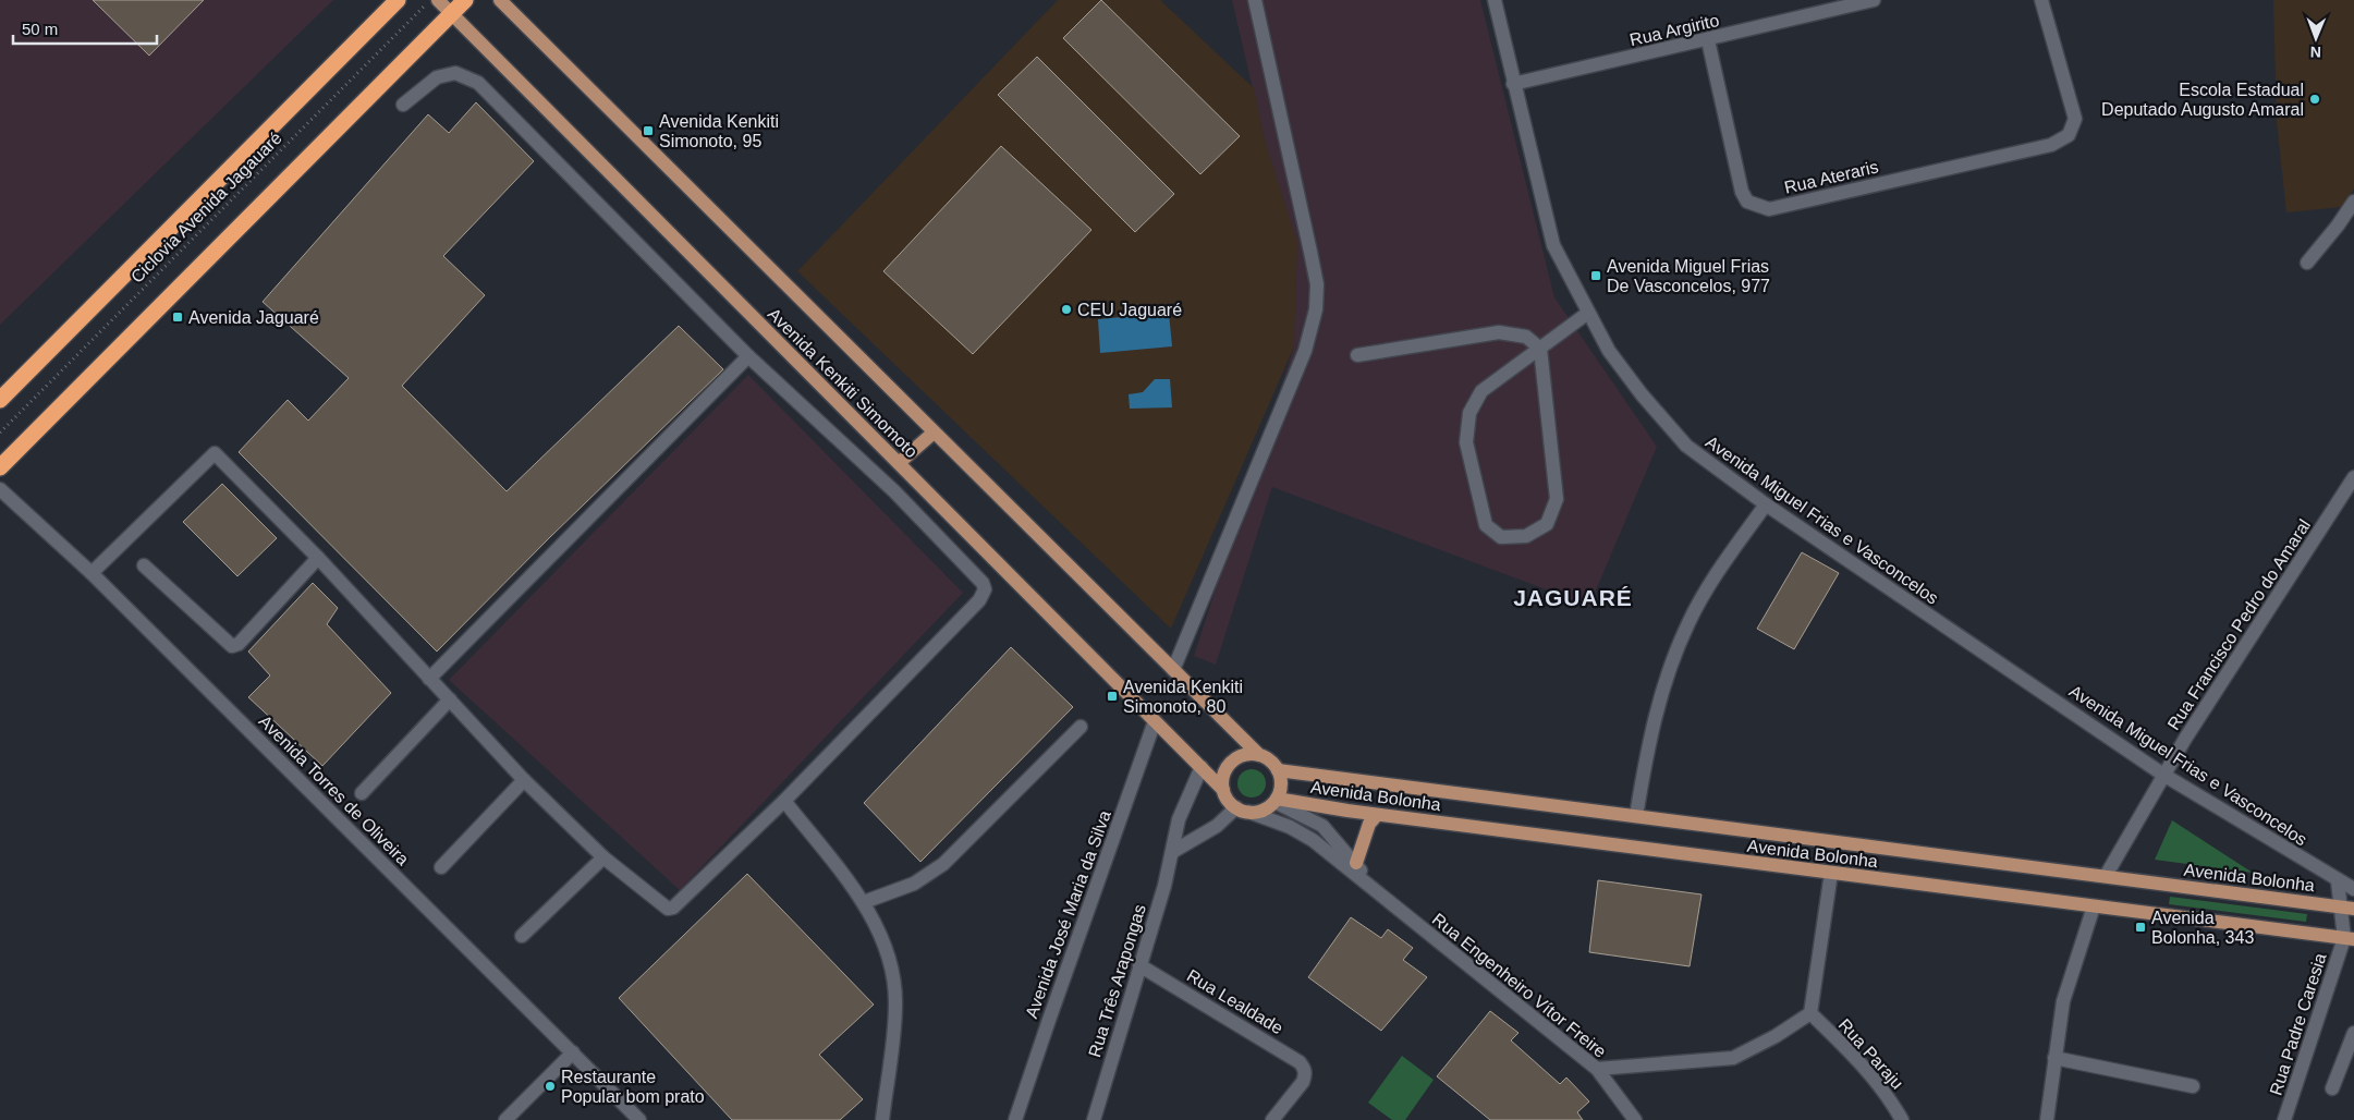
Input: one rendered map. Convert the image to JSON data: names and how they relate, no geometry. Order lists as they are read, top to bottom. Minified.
{"streets":{"main road":["Avenida Kenkiti Simomoto","Avenida Bolonha"],"street":["Rua Argirito","Rua Ateraris","Avenida Miguel Frias e Vasconcelos","Rua Francisco Pedro do Amaral","Avenida Torres de Oliveira","Avenida José Maria da Silva","Rua Três Arapongas","Rua Engenheiro Vítor Freire","Rua Lealdade","Rua Padre Caresia","Rua Paraju"],"path":["Ciclovia Avenida Jagauaré"]},"crossings":[["Rua Argirito","Rua Ateraris"],["Rua Argirito","Avenida Miguel Frias e Vasconcelos"],["Avenida Kenkiti Simomoto","Avenida Bolonha"],["Avenida Kenkiti Simomoto","Avenida José Maria da Silva"],["Avenida Kenkiti Simomoto","Rua Engenheiro Vítor Freire"],["Avenida Miguel Frias e Vasconcelos","Rua Francisco Pedro do Amaral"],["Avenida Miguel Frias e Vasconcelos","Avenida Bolonha"],["Rua Francisco Pedro do Amaral","Avenida Bolonha"],["Avenida Bolonha","Rua Engenheiro Vítor Freire"],["Avenida Bolonha","Rua Padre Caresia"],["Rua Três Arapongas","Rua Lealdade"]],"districts":["JAGUARÉ"],"places":{"other":["Escola Estadual Deputado Augusto Amaral","CEU Jaguaré","Restaurante Popular bom prato"],"transit":["Avenida Kenkiti Simonoto, 95","Avenida Miguel Frias De Vasconcelos, 977","Avenida Jaguaré","Avenida Kenkiti Simonoto, 80","Avenida Bolonha, 343"]},"scale_bar":"50 m","north":"bottom"}
